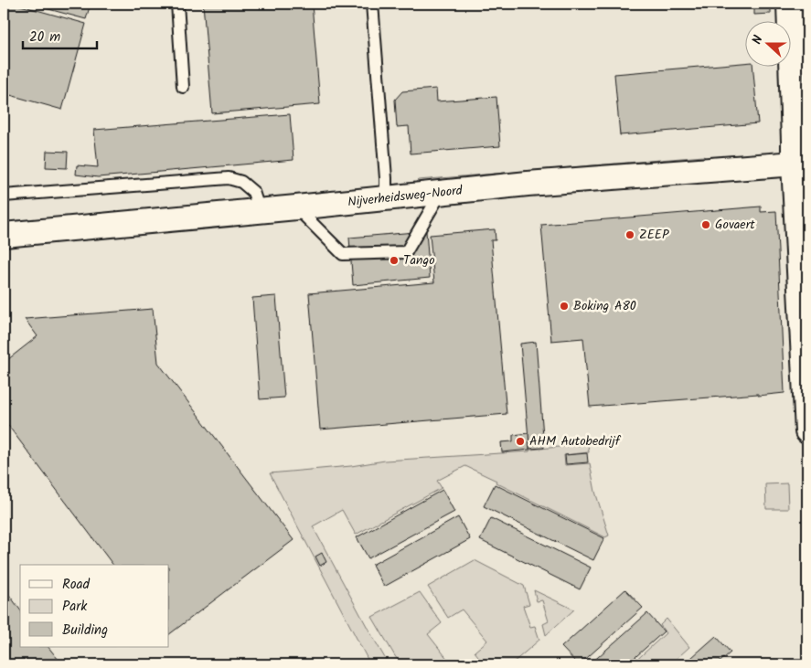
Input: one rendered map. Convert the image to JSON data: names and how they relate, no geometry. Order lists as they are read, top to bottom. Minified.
{"streets":{"street":["Nijverheidsweg-Noord"]},"places":["Govaert","ZEEP","Tango","Boking A80","AHM Autobedrijf"],"legend":["Road","Park","Building"],"scale_bar":"20 m","north":"left"}
